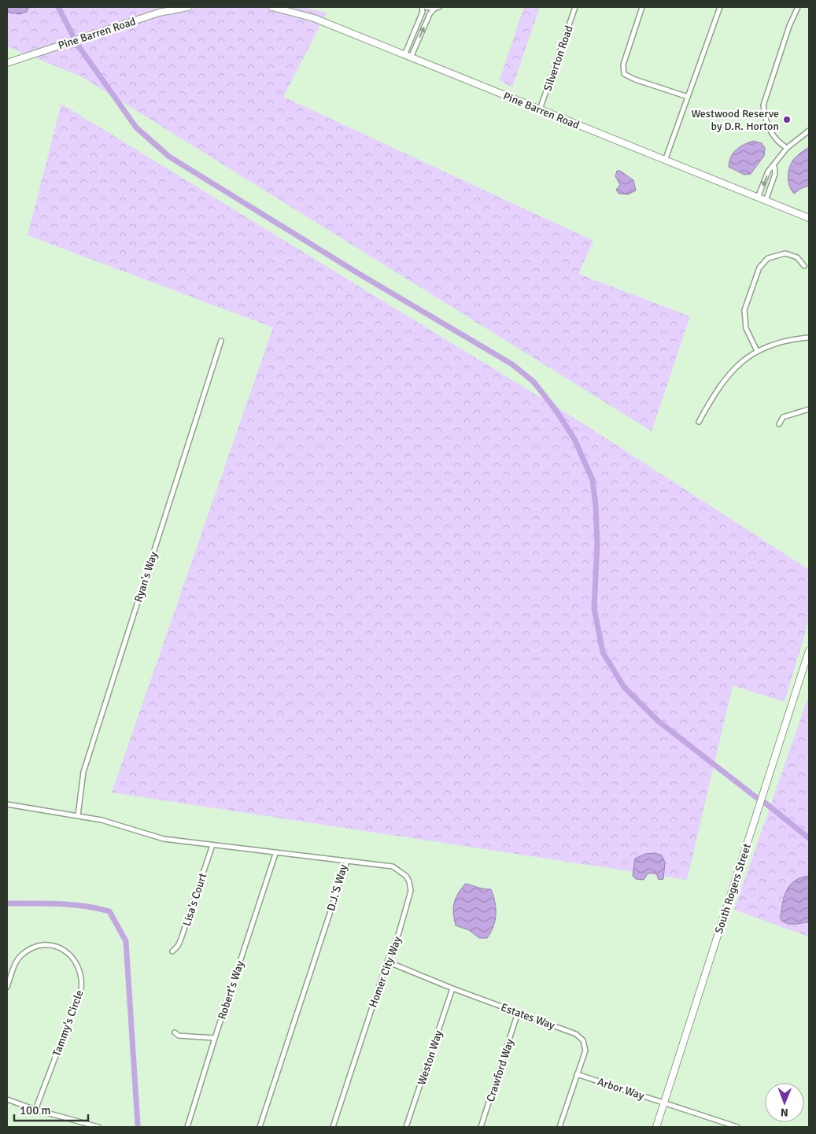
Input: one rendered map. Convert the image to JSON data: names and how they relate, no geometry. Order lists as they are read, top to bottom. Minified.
{"streets":{"main road":["Pine Barren Road","South Rogers Street"],"street":["Silverton Road","Ryan's Way","D.J.'S Way","Lisa's Court","Homer City Way","Robert's Way","Estates Way","Tammy's Circle","Weston Way","Crawford Way","Arbor Way"]},"crossings":[["Pine Barren Road","Silverton Road"],["Ryan's Way","D.J.'S Way"],["D.J.'S Way","Lisa's Court"],["D.J.'S Way","Homer City Way"],["D.J.'S Way","Robert's Way"],["South Rogers Street","Arbor Way"],["Homer City Way","Estates Way"],["Estates Way","Weston Way"],["Estates Way","Crawford Way"],["Estates Way","Arbor Way"]],"places":["Westwood Reserve by D.R. Horton"],"scale_bar":"100 m","north":"bottom"}
